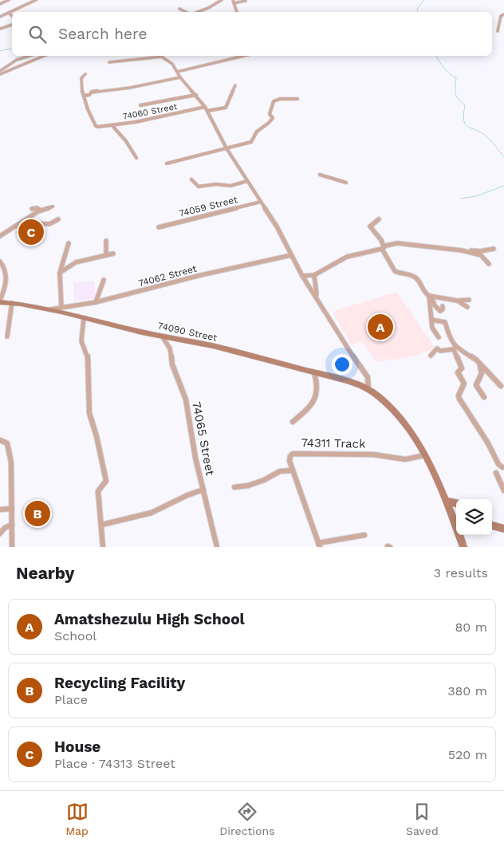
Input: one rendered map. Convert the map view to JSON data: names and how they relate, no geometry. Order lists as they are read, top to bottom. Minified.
{"streets":{"street":["74060 Street","74059 Street","74062 Street","74090 Street","74065 Street","74311 Track"]},"crossings":[["74062 Street","74090 Street"],["74090 Street","74065 Street"]],"page":{"search":"Search here","pins":["C","A","B"],"heading":["Nearby","3 results"],"list":[{"mark":"A","name":"Amatshezulu High School","note":"School","value":"80 m"},{"mark":"B","name":"Recycling Facility","note":"Place","value":"380 m"},{"mark":"C","name":"House","note":"Place · 74313 Street","value":"520 m"}],"nav":["Map","Directions","Saved"]}}
